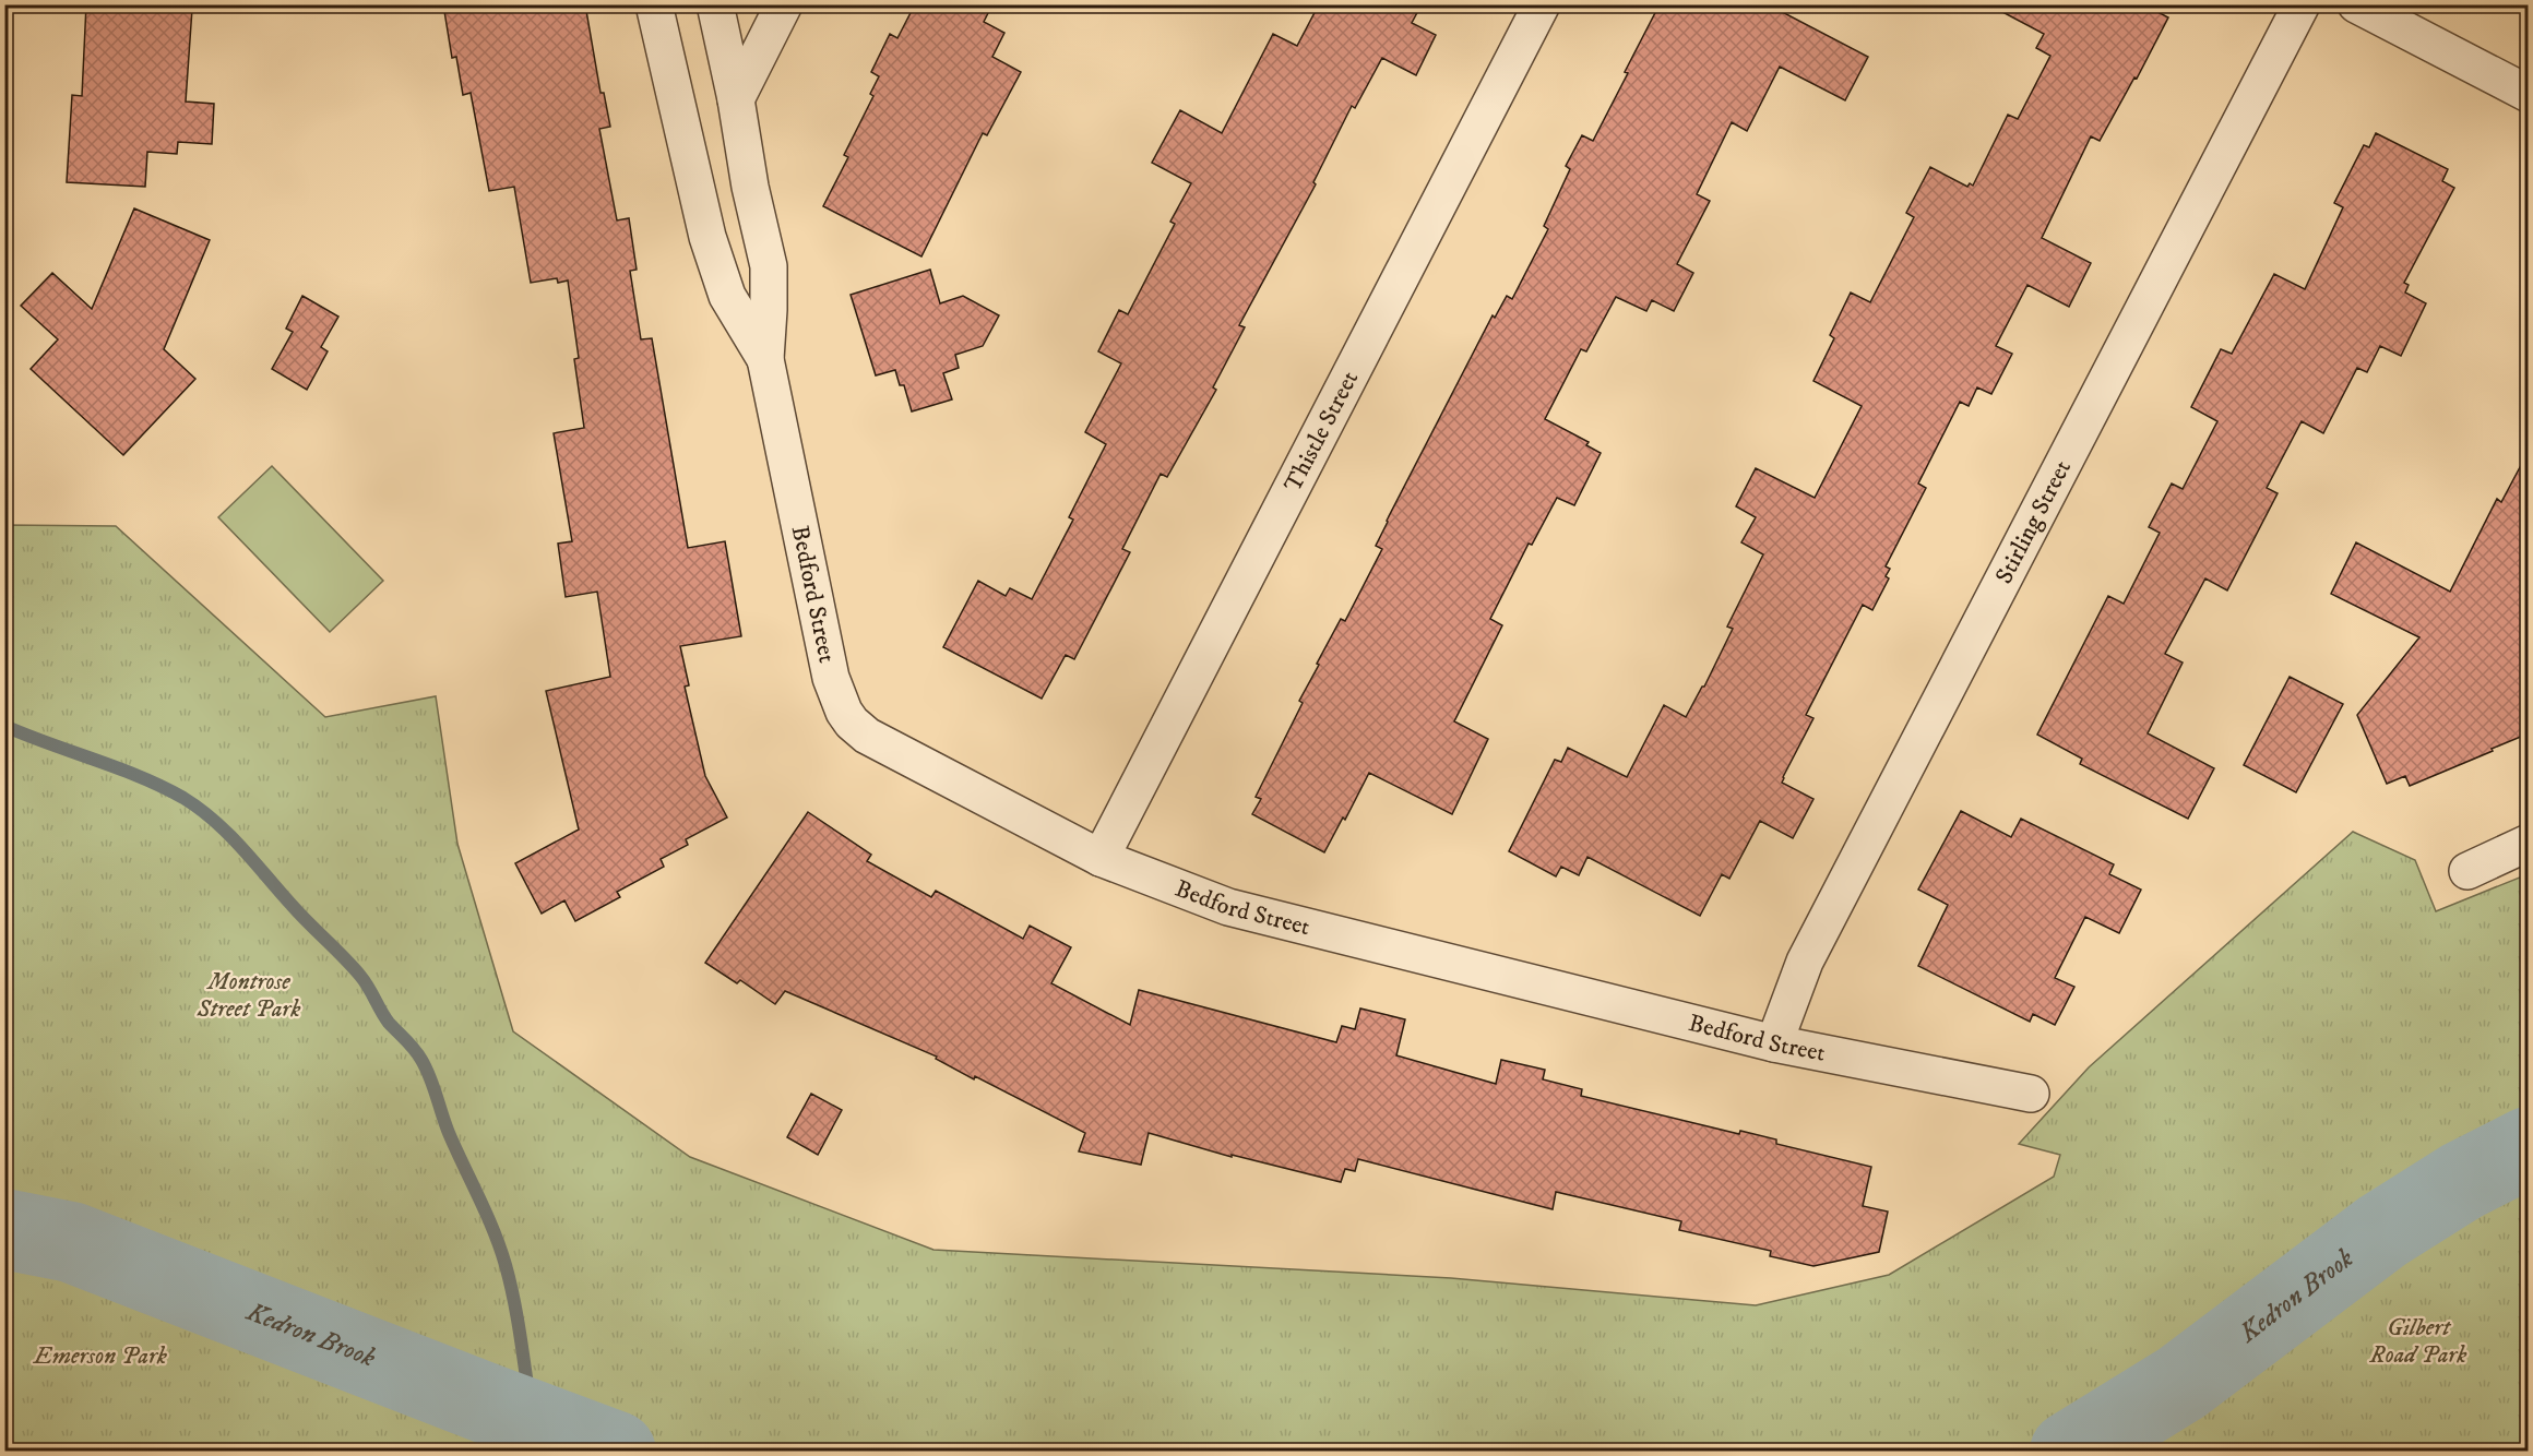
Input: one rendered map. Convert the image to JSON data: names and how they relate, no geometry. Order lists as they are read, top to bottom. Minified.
{"streets":{"street":["Thistle Street","Stirling Street","Bedford Street"]},"crossings":[["Thistle Street","Bedford Street"],["Stirling Street","Bedford Street"]],"water":["Kedron Brook"],"parks":["Montrose Street Park","Gilbert Road Park","Emerson Park"]}
